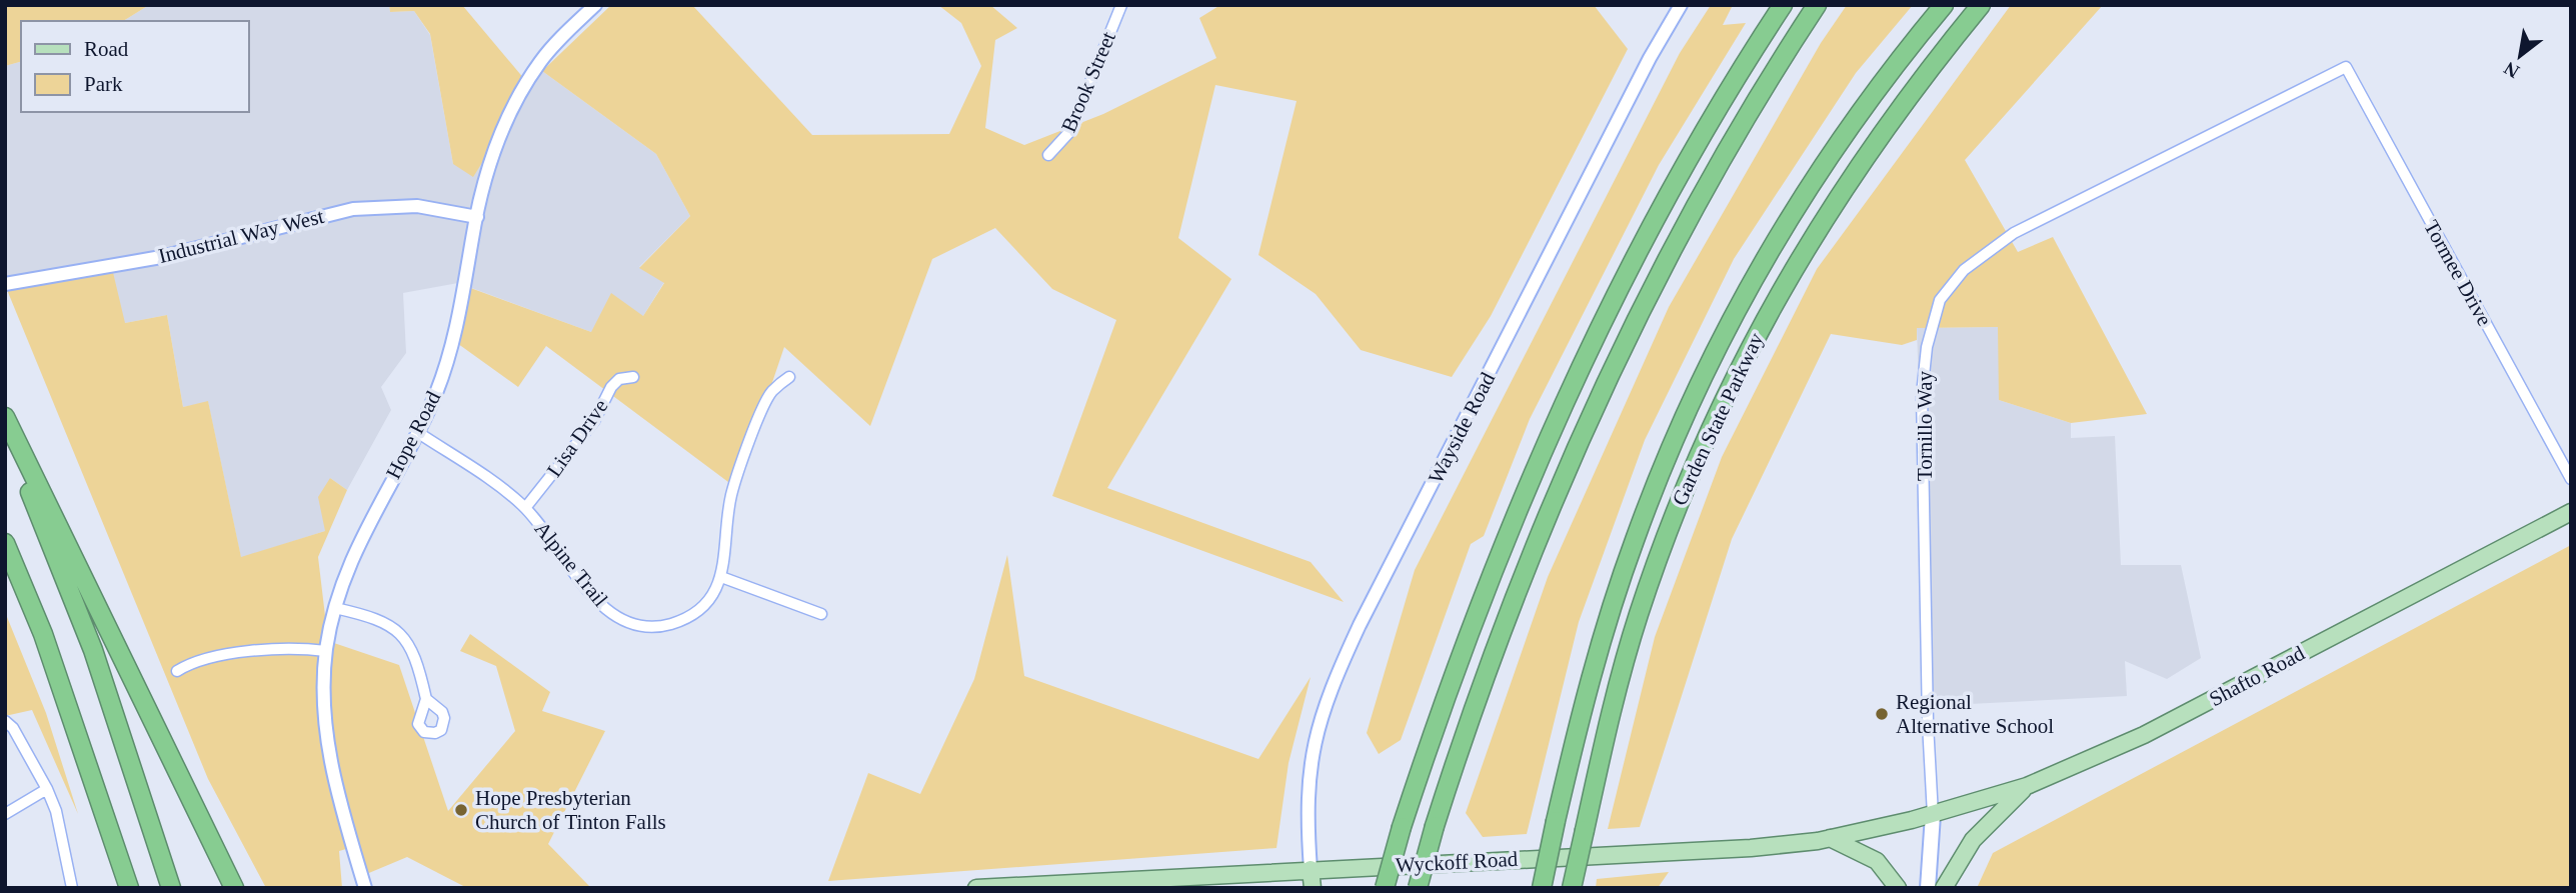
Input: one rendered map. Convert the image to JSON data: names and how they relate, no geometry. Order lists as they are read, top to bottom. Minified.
{"streets":{"highway":["Garden State Parkway"],"main road":["Shafto Road","Wyckoff Road"],"street":["Brook Street","Industrial Way West","Tormee Drive","Tornillo Way","Wayside Road","Hope Road","Lisa Drive","Alpine Trail"]},"crossings":[["Industrial Way West","Hope Road"],["Tormee Drive","Tornillo Way"],["Tornillo Way","Shafto Road"],["Tornillo Way","Wyckoff Road"],["Wayside Road","Wyckoff Road"],["Hope Road","Alpine Trail"],["Lisa Drive","Alpine Trail"],["Shafto Road","Wyckoff Road"]],"places":["Regional Alternative School","Hope Presbyterian Church of Tinton Falls"],"legend":["Road","Park"],"north":"bottom left"}
